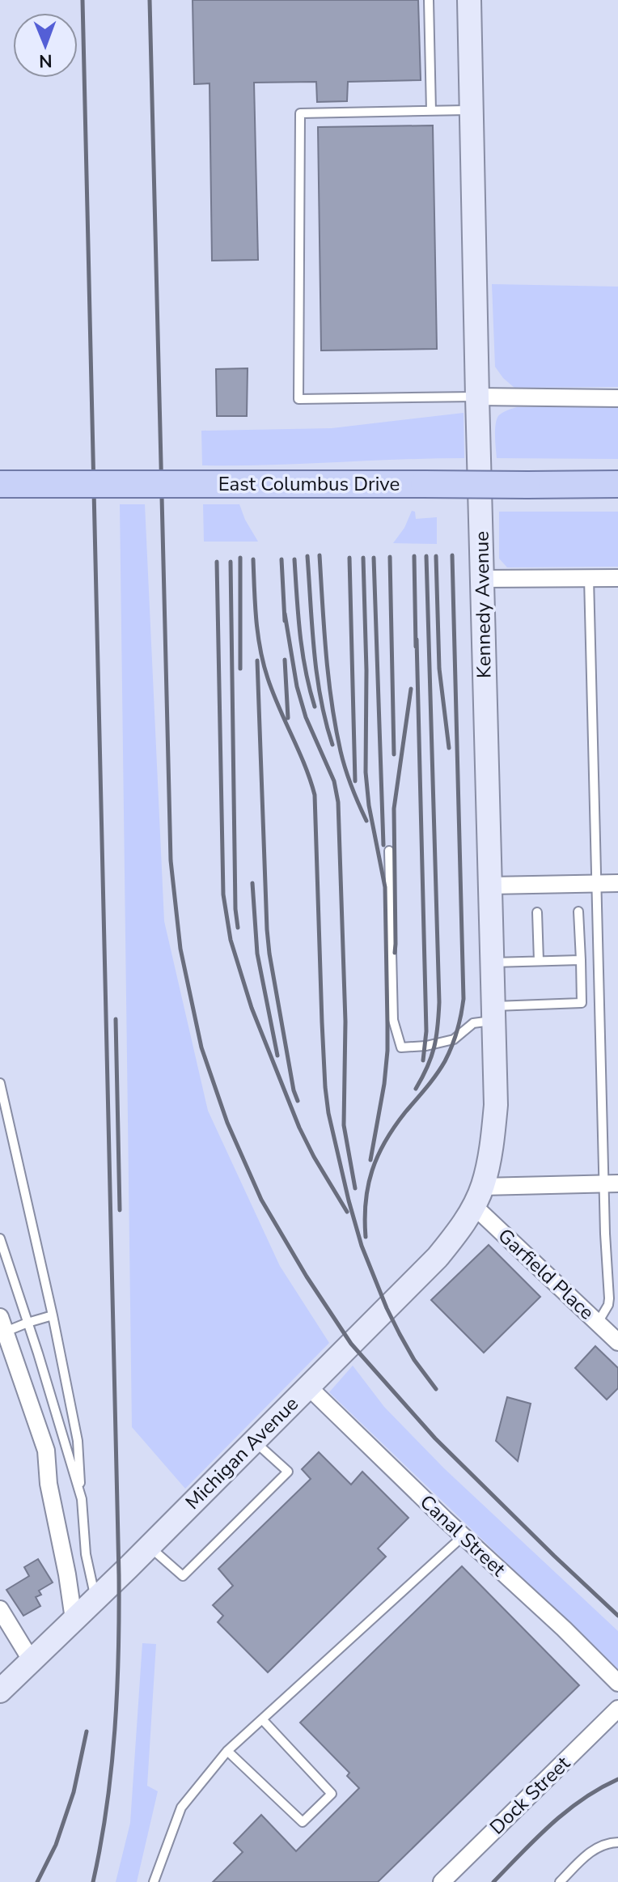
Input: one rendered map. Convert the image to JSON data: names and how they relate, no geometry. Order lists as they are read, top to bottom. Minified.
{"streets":{"main road":["East Columbus Drive","Kennedy Avenue","Michigan Avenue"],"street":["Garfield Place","Canal Street","Dock Street"]},"crossings":[["Kennedy Avenue","Garfield Place"],["Kennedy Avenue","Michigan Avenue"],["Garfield Place","Michigan Avenue"],["Michigan Avenue","Canal Street"]],"north":"bottom"}
